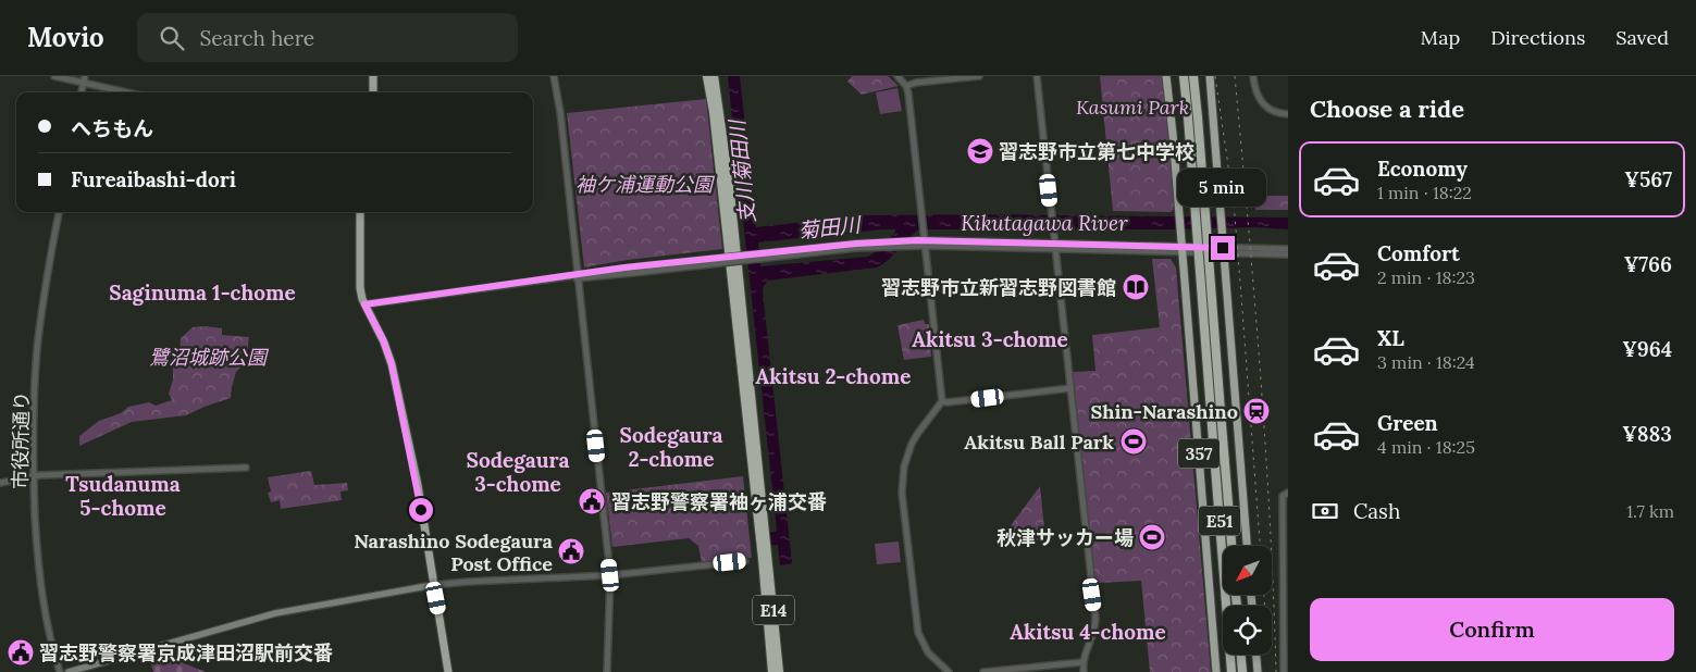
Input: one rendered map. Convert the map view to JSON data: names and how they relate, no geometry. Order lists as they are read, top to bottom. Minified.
{"streets":{"highway":["357","E51","E14"],"street":["市役所通り"]},"districts":["Saginuma 1-chome","Akitsu 3-chome","Akitsu 2-chome","Sodegaura 2-chome","Sodegaura 3-chome","Tsudanuma 5-chome","Akitsu 4-chome"],"water":["支川菊田川","Kikutagawa River","菊田川"],"parks":["Kasumi Park","袖ケ浦運動公園","鷺沼城跡公園"],"places":{"school or university":["習志野市立第七中学校"],"library":["習志野市立新習志野図書館"],"station":["Shin-Narashino"],"sports":["Akitsu Ball Park","秋津サッカー場"],"public building":["習志野警察署袖ヶ浦交番","Narashino Sodegaura Post Office","習志野警察署京成津田沼駅前交番"]},"north":"bottom left","page":{"header":"Movio","search":"Search here","nav":["Map","Directions","Saved"],"heading":"Choose a ride","banner":["へちもん","Fureaibashi-dori"],"list":[{"name":"Economy","note":"1 min · 18:22","value":"¥567"},{"name":"Comfort","note":"2 min · 18:23","value":"¥766"},{"name":"XL","note":"3 min · 18:24","value":"¥964"},{"name":"Green","note":"4 min · 18:25","value":"¥883"}],"bubble":"5 min","pay":["Cash","1.7 km"],"buttons":"Confirm"}}
